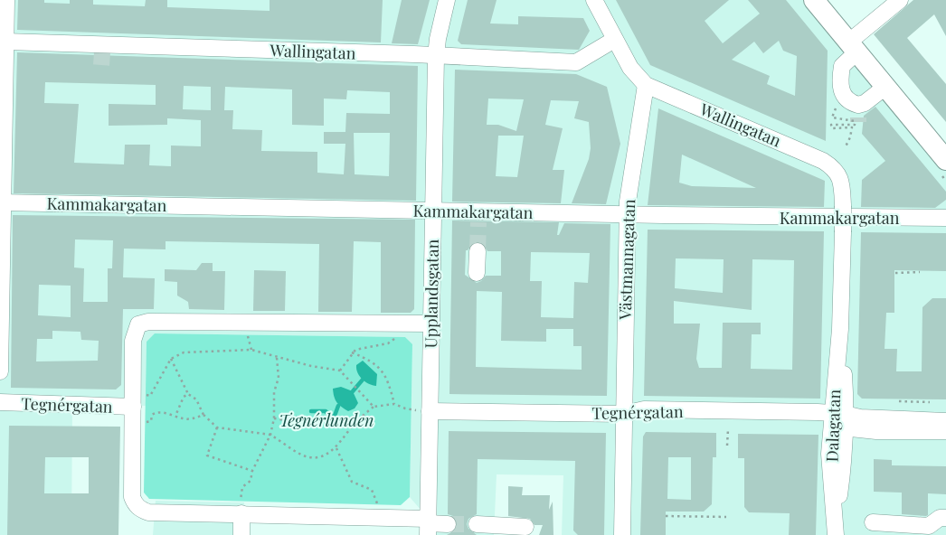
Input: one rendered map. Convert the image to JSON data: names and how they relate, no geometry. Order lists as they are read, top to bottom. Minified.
{"streets":{"street":["Wallingatan","Kammakargatan","Västmannagatan","Upplandsgatan","Tegnérgatan","Dalagatan"]},"crossings":[["Wallingatan","Västmannagatan"],["Wallingatan","Upplandsgatan"],["Wallingatan","Dalagatan"],["Kammakargatan","Västmannagatan"],["Kammakargatan","Upplandsgatan"],["Västmannagatan","Tegnérgatan"],["Upplandsgatan","Tegnérgatan"],["Tegnérgatan","Dalagatan"]],"parks":["Tegnérlunden"]}
